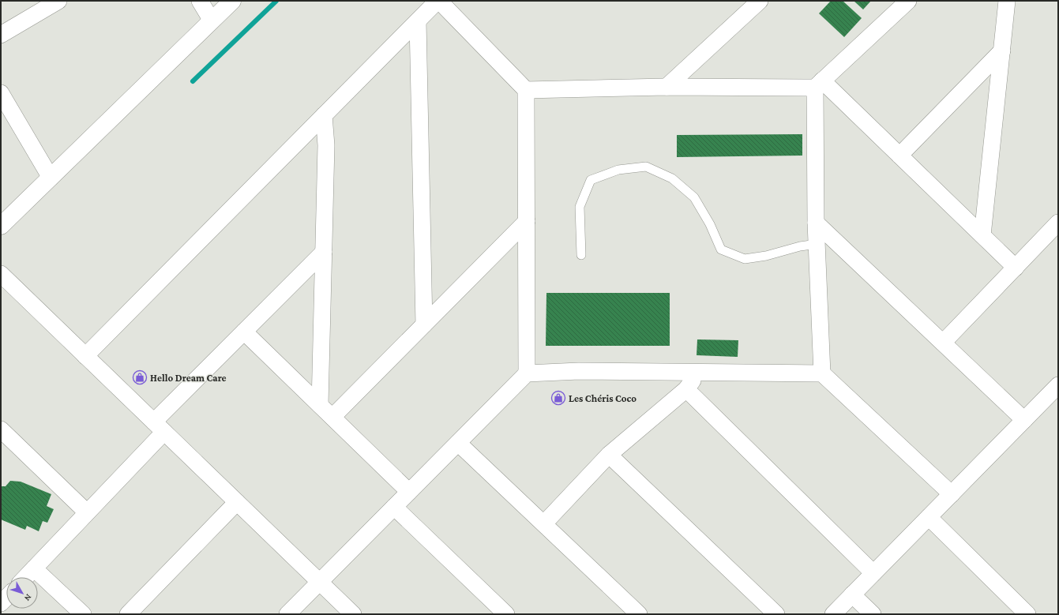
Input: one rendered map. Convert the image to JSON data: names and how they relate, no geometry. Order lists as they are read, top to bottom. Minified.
{"places":{"shop":["Hello Dream Care","Les Chéris Coco"]},"north":"bottom right"}
